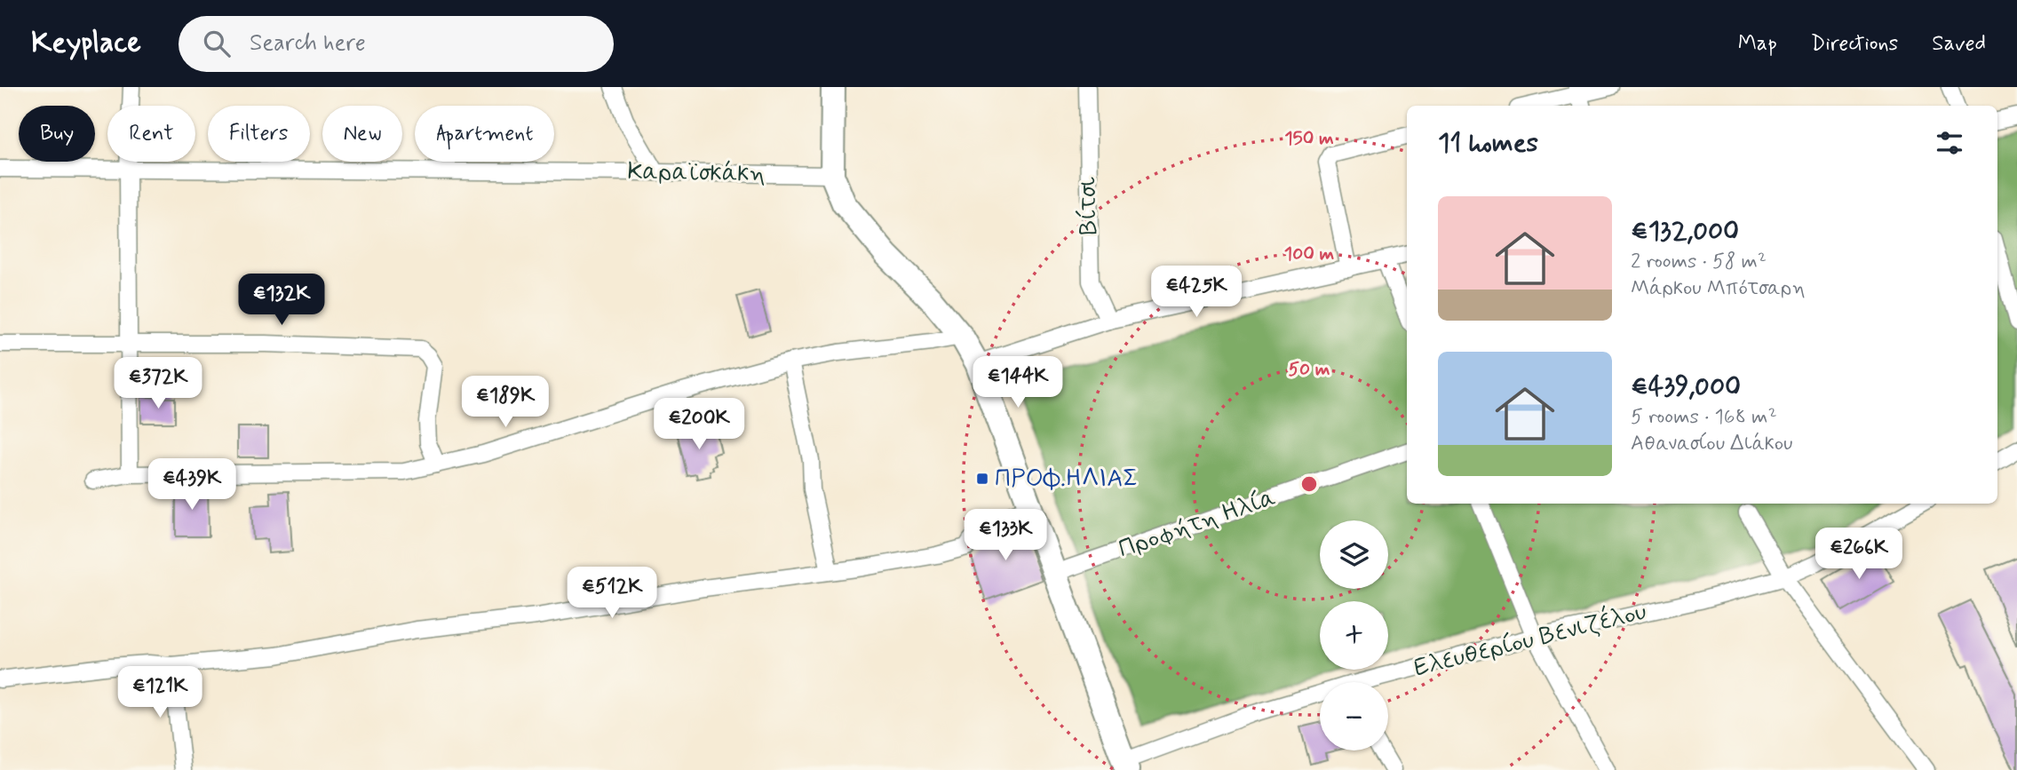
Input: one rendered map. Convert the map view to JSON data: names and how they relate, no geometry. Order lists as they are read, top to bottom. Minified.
{"streets":{"street":["Καραϊσκάκη","Βίτσι","Προφήτη Ηλία","Ελευθερίου Βενιζέλου"]},"places":{"transit":["ΠΡΟΦ.ΗΛΙΑΣ"]},"page":{"header":"Keyplace","search":"Search here","nav":["Map","Directions","Saved"],"chip":["Buy","Rent","Filters","New","Apartment"],"heading":"11 homes","list":[{"name":"€132,000","note":"2 rooms · 58 m² · Μάρκου Μπότσαρη"},{"name":"€439,000","note":"5 rooms · 168 m² · Αθανασίου Διάκου"}],"price":["€425K","€132K","€144K","€372K","€189K","€200K","€439K","€133K","€266K","€512K","€121K"],"map_buttons":["+","−"]},"rings":["150 m","100 m","50 m"]}
